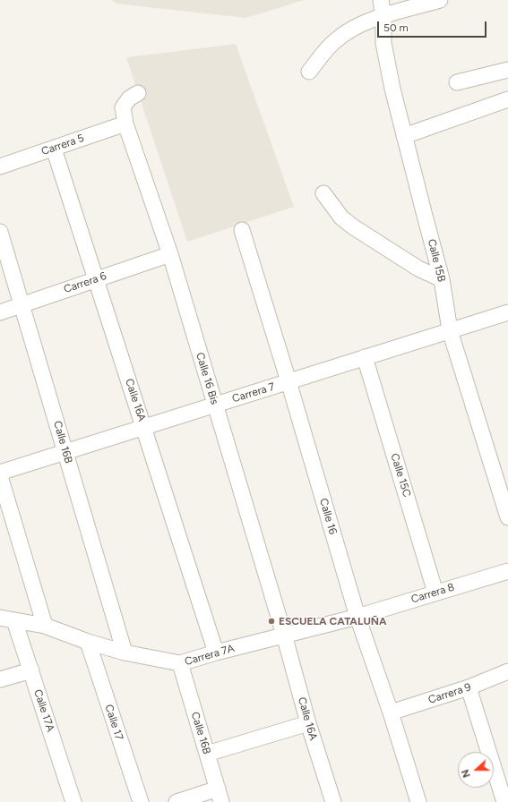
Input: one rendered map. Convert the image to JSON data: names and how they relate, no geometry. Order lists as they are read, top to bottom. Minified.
{"streets":{"street":["Carrera 5","Calle 15B","Carrera 6","Calle 16 Bis","Carrera 7","Calle 16A","Calle 16B","Calle 15C","Calle 16","Carrera 8","Carrera 7A","Carrera 9","Calle 17A","Calle 17"]},"crossings":[["Carrera 5","Calle 16 Bis"],["Carrera 5","Calle 16A"],["Calle 15B","Carrera 7"],["Carrera 6","Calle 16 Bis"],["Carrera 6","Calle 16A"],["Carrera 6","Calle 16B"],["Calle 16 Bis","Carrera 7"],["Calle 16 Bis","Calle 16A"],["Calle 16 Bis","Carrera 7A"],["Carrera 7","Calle 16A"],["Carrera 7","Calle 16B"],["Carrera 7","Calle 15C"],["Carrera 7","Calle 16"],["Calle 16A","Carrera 7A"],["Calle 16B","Carrera 7A"],["Calle 15C","Carrera 8"],["Calle 16","Carrera 8"],["Calle 16","Carrera 7A"],["Calle 16","Carrera 9"],["Carrera 8","Carrera 7A"],["Carrera 7A","Calle 17A"],["Carrera 7A","Calle 17"]],"places":["ESCUELA CATALUÑA"],"scale_bar":"50 m","north":"left"}
